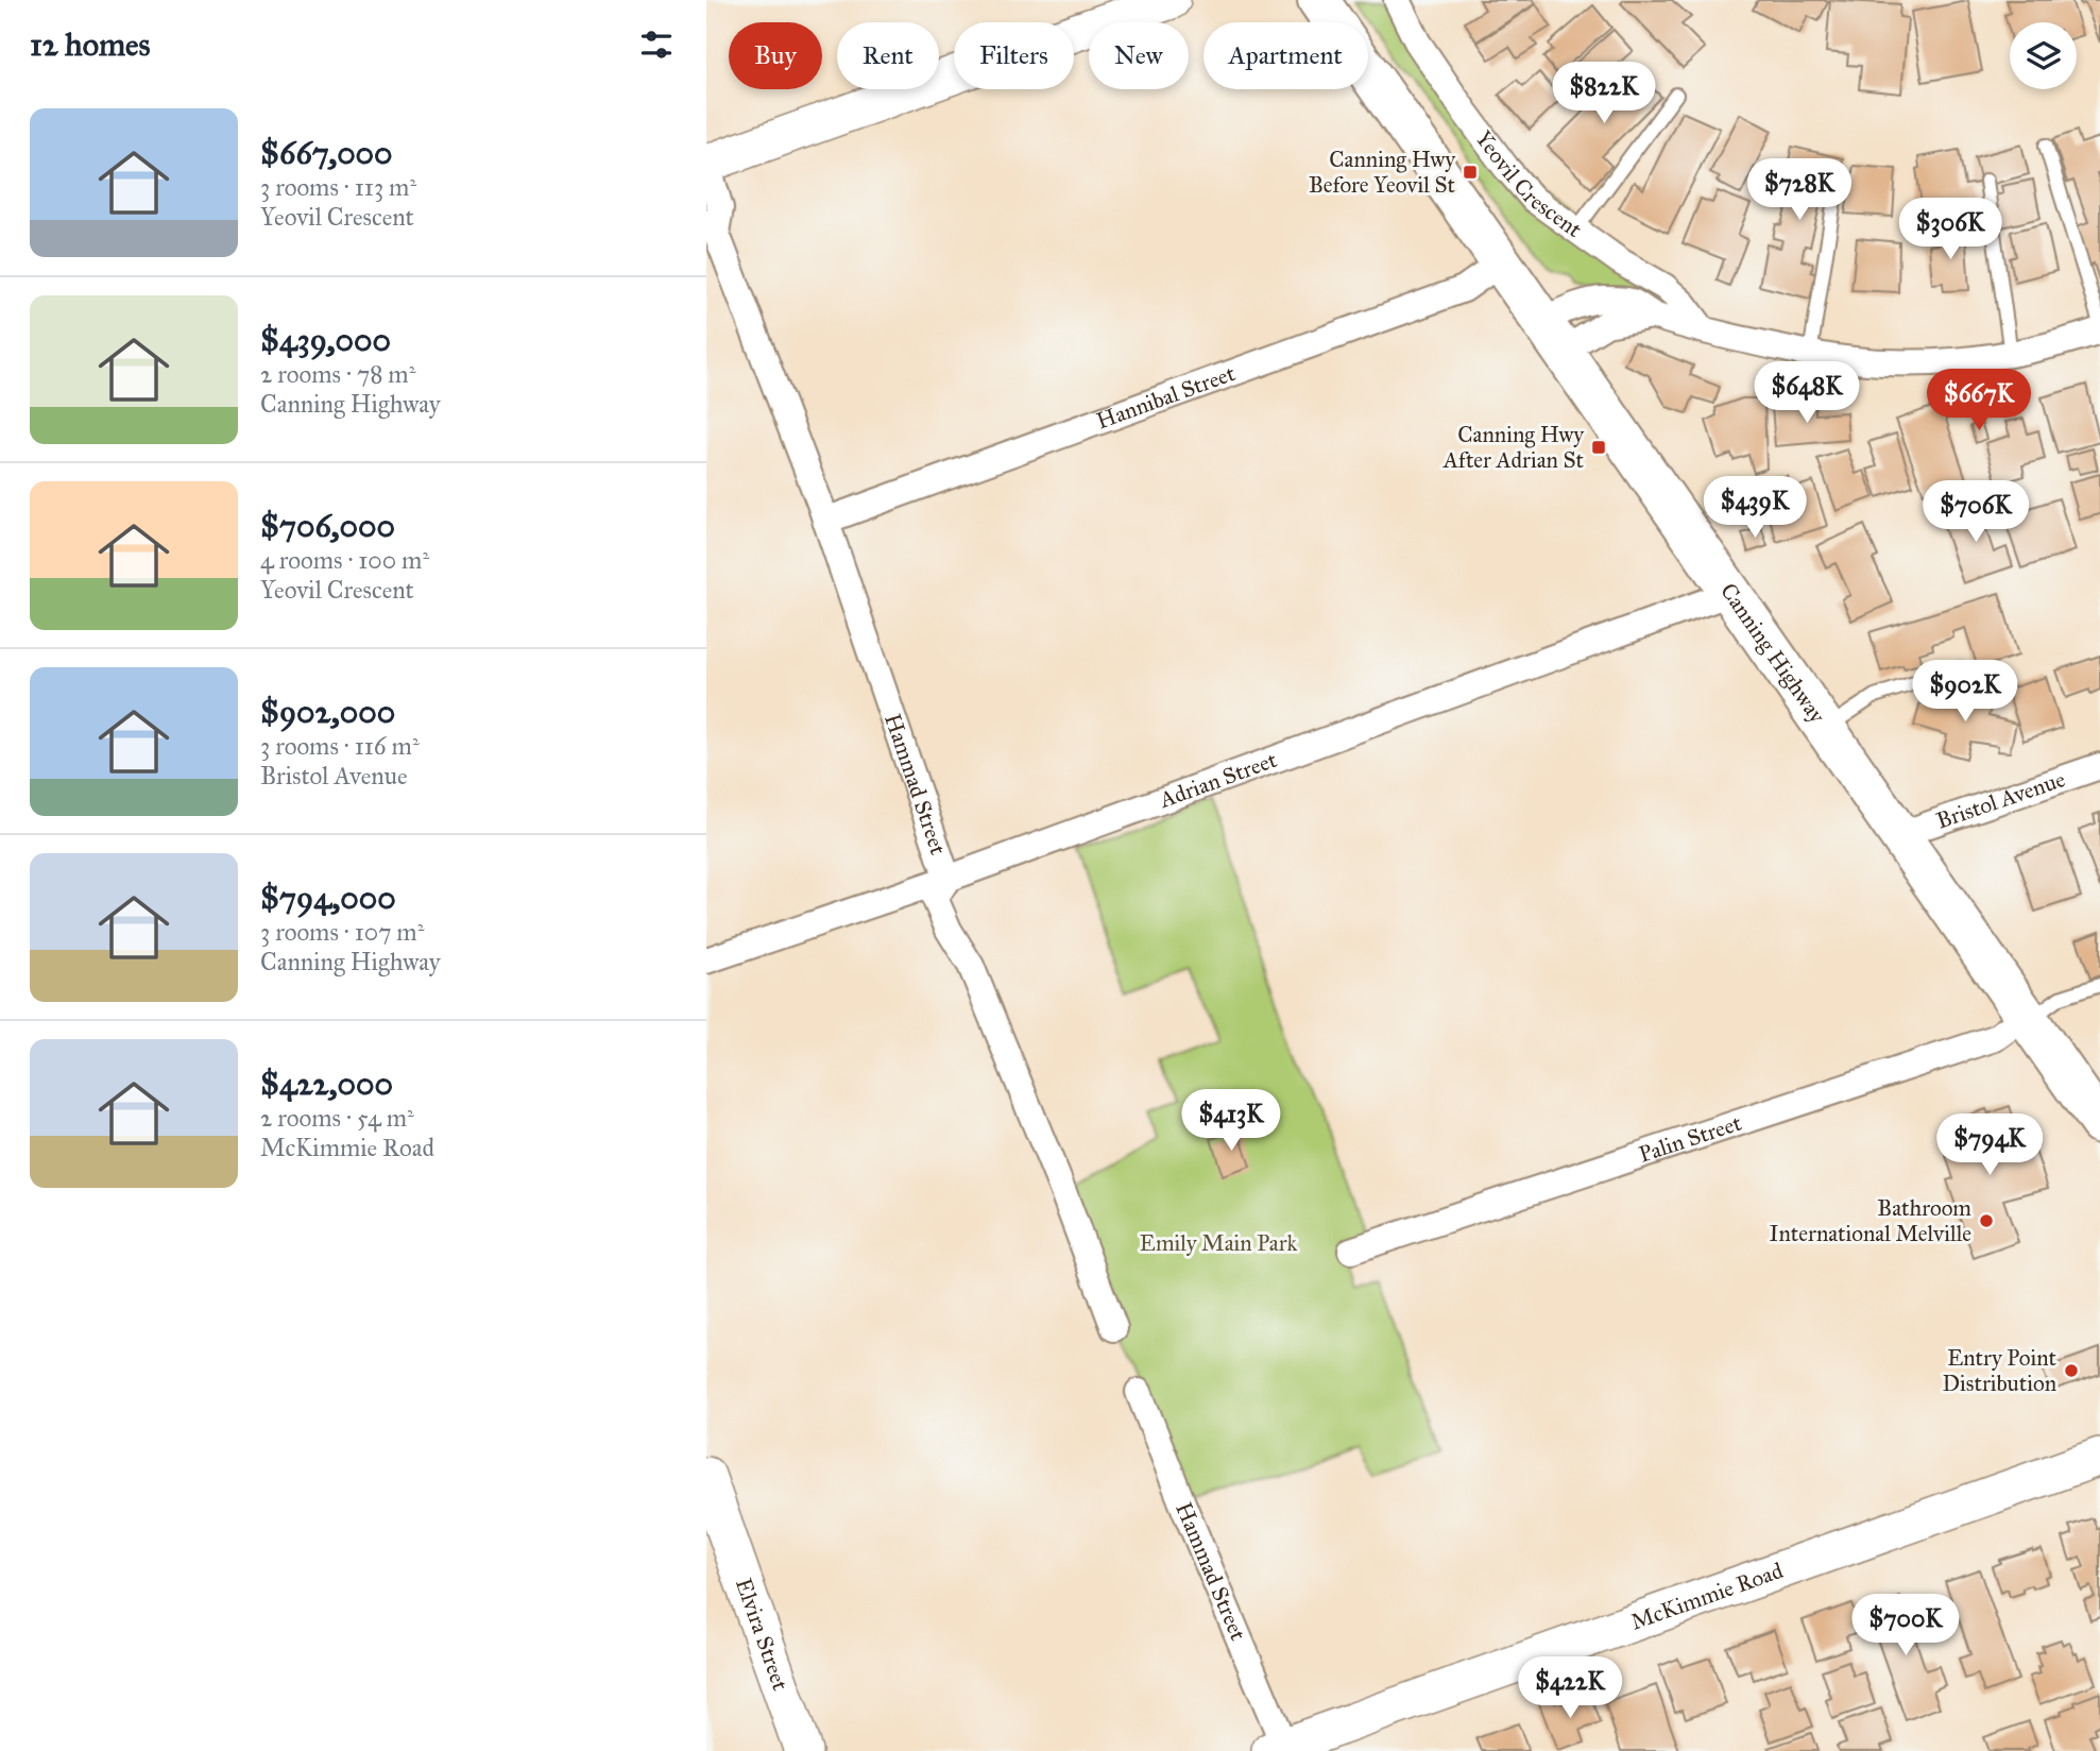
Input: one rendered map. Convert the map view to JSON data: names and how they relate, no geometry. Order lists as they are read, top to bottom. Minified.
{"streets":{"highway":["Canning Highway"],"main road":["McKimmie Road","Elvira Street"],"street":["Yeovil Crescent","Hannibal Street","Adrian Street","Hammad Street","Bristol Avenue","Palin Street"]},"crossings":[["Hannibal Street","Canning Highway"],["Hannibal Street","Hammad Street"],["Canning Highway","Adrian Street"],["Canning Highway","Bristol Avenue"],["Canning Highway","Palin Street"],["Adrian Street","Hammad Street"],["Hammad Street","McKimmie Road"]],"parks":["Emily Main Park"],"places":{"transit":["Canning Hwy Before Yeovil St","Canning Hwy After Adrian St"],"other":["Bathroom International Melville","Entry Point Distribution"]},"page":{"heading":"12 homes","chip":["Buy","Rent","Filters","New","Apartment"],"price":["$822K","$728K","$306K","$648K","$667K","$439K","$706K","$902K","$413K","$794K","$700K","$422K"],"list":[{"name":"$667,000","note":"3 rooms · 113 m² · Yeovil Crescent"},{"name":"$439,000","note":"2 rooms · 78 m² · Canning Highway"},{"name":"$706,000","note":"4 rooms · 100 m² · Yeovil Crescent"},{"name":"$902,000","note":"3 rooms · 116 m² · Bristol Avenue"},{"name":"$794,000","note":"3 rooms · 107 m² · Canning Highway"},{"name":"$422,000","note":"2 rooms · 54 m² · McKimmie Road"}]}}
